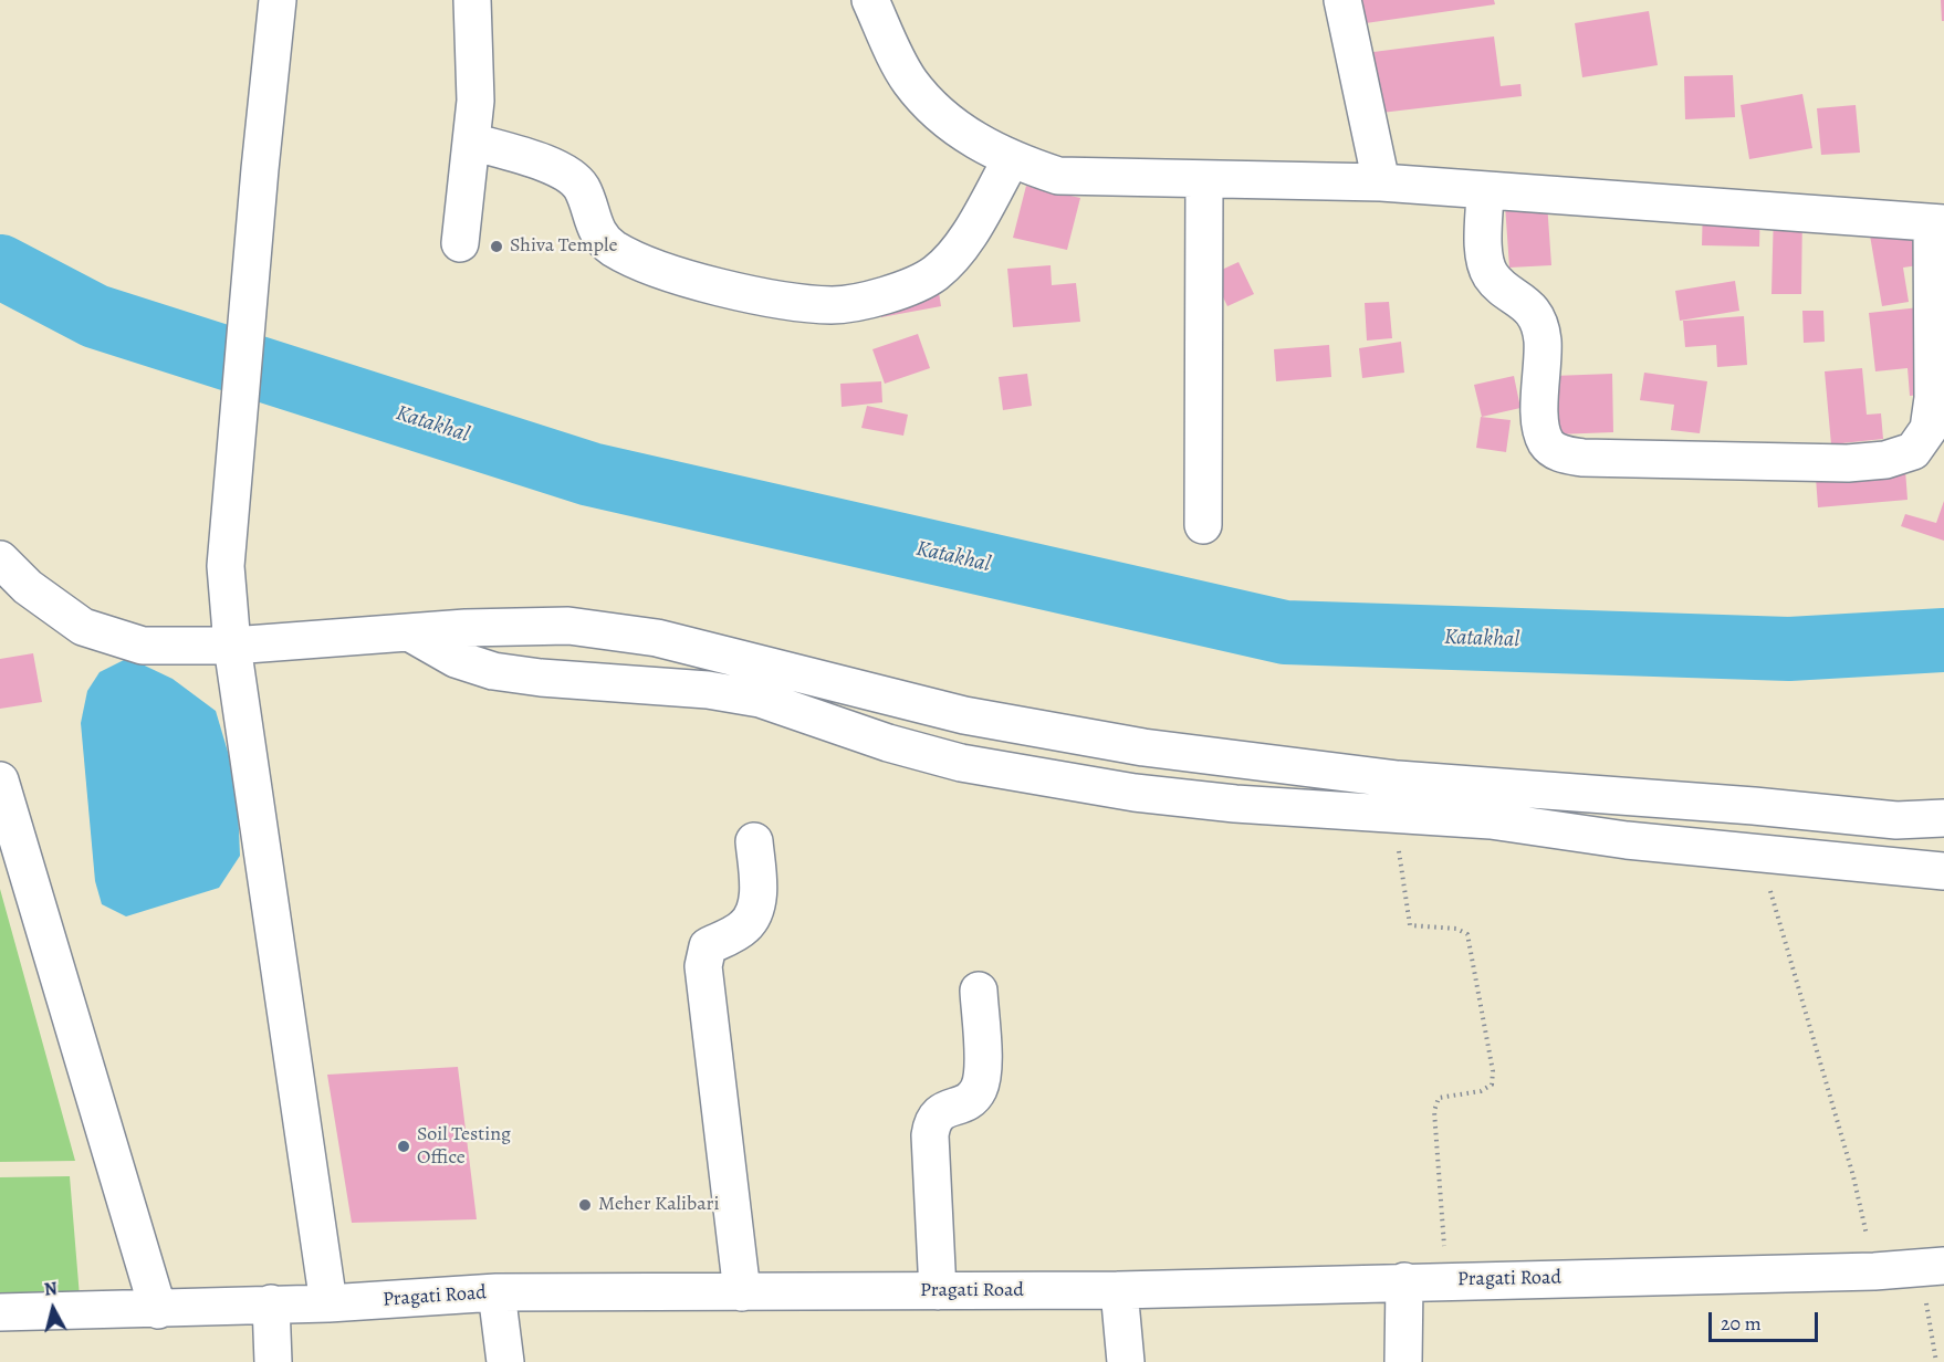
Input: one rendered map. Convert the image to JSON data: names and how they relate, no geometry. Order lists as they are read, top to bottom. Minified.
{"streets":{"street":["Pragati Road"]},"water":["Katakhal"],"places":["Shiva Temple","Soil Testing Office","Meher Kalibari"],"scale_bar":"20 m","north":"top"}
